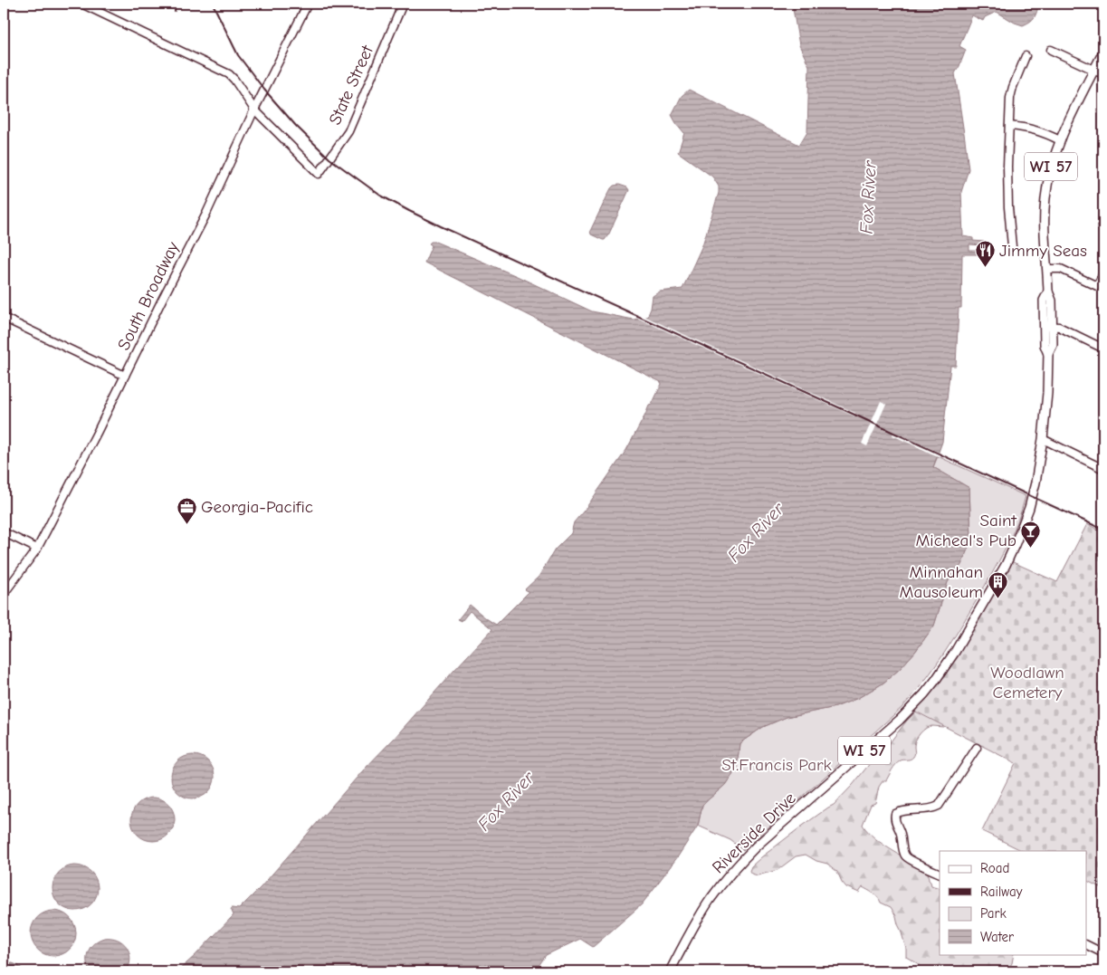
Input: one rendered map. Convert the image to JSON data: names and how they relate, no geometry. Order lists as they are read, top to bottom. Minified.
{"streets":{"main road":["WI 57","Riverside Drive"],"street":["State Street","South Broadway"]},"crossings":[["State Street","South Broadway"],["WI 57","Riverside Drive"]],"water":["Fox River"],"parks":["Woodlawn Cemetery","St.Francis Park"],"places":{"restaurant":["Jimmy Seas"],"office":["Georgia-Pacific"],"bar":["Saint Micheal's Pub"],"building":["Minnahan Mausoleum"]},"legend":["Road","Railway","Park","Water"]}
